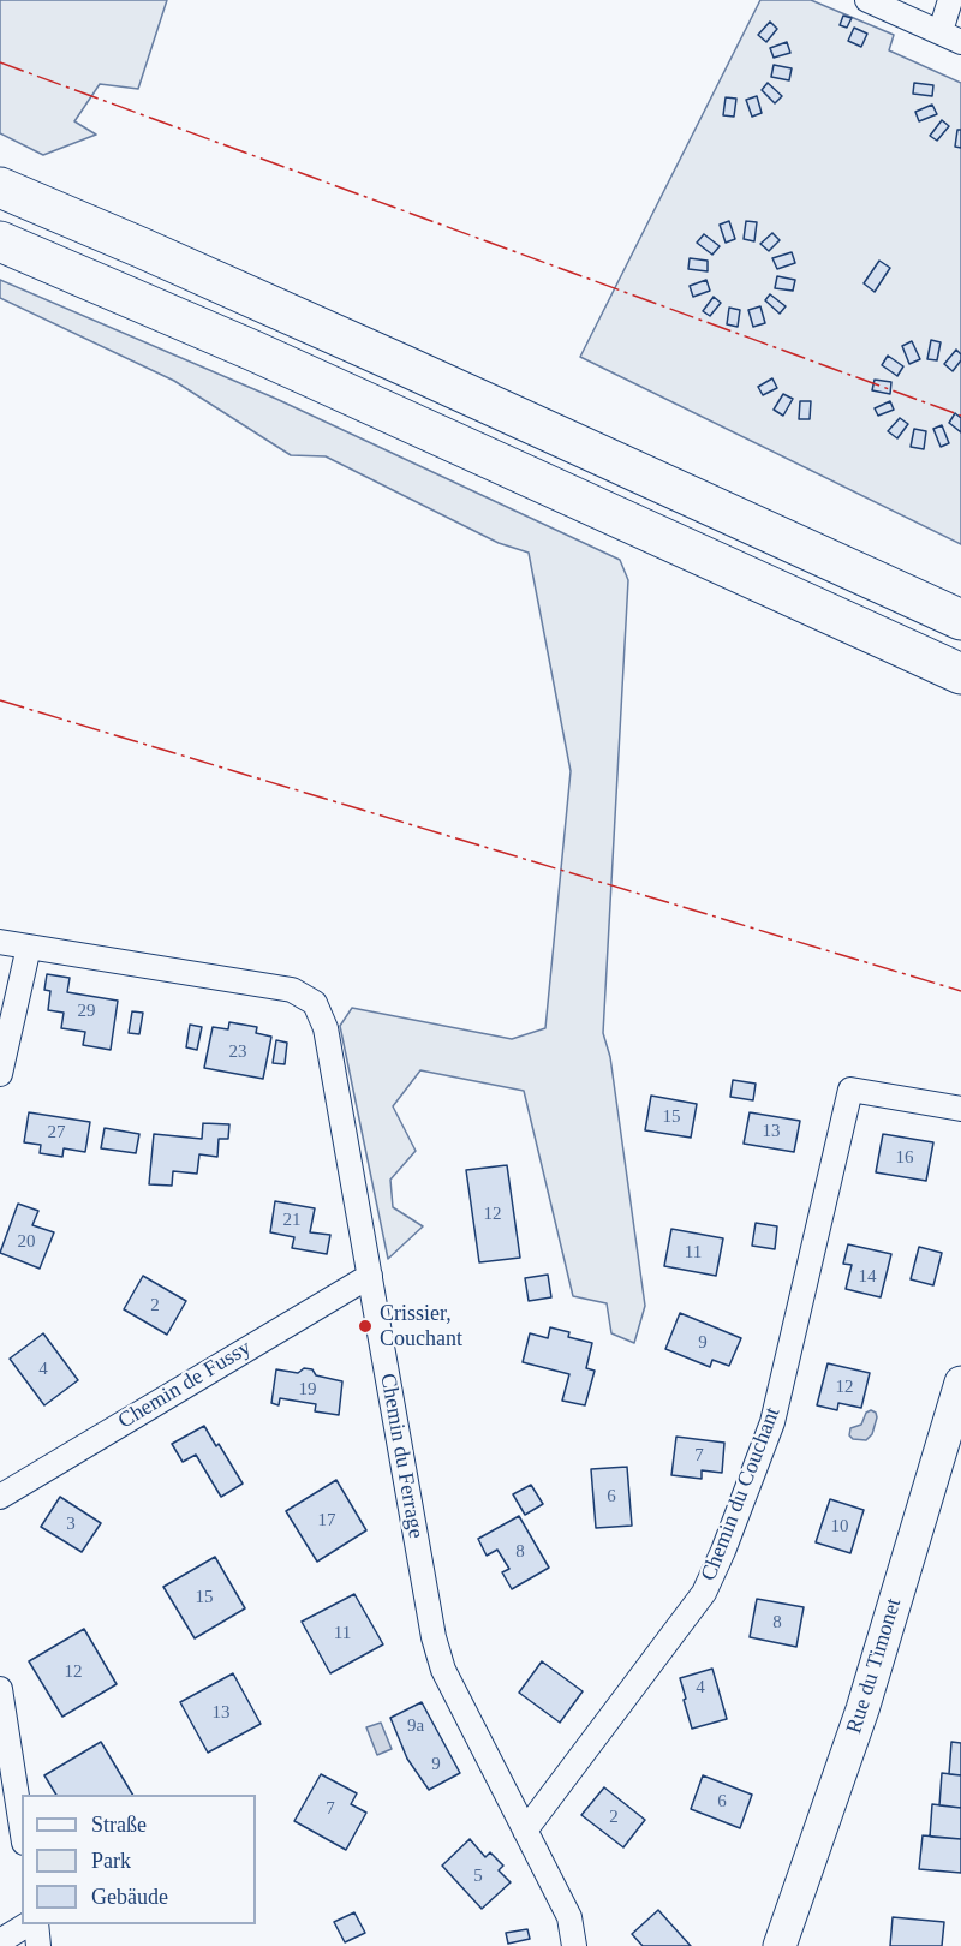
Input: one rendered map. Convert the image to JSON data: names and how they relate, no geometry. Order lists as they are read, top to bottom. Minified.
{"streets":{"main road":["Rue du Timonet"],"street":["Chemin de Fussy","Chemin du Ferrage","Chemin du Couchant"]},"crossings":[["Chemin de Fussy","Chemin du Ferrage"],["Chemin du Ferrage","Chemin du Couchant"]],"places":["Crissier, Couchant"],"house_numbers":["29","23","15","13","27","16","12","21","20","11","14","2","9","4","12","19","7","6","17","3","10","8","15","8","11","12","4","13","9a","9","6","7","2","5"],"legend":["Straße","Park","Gebäude"]}
